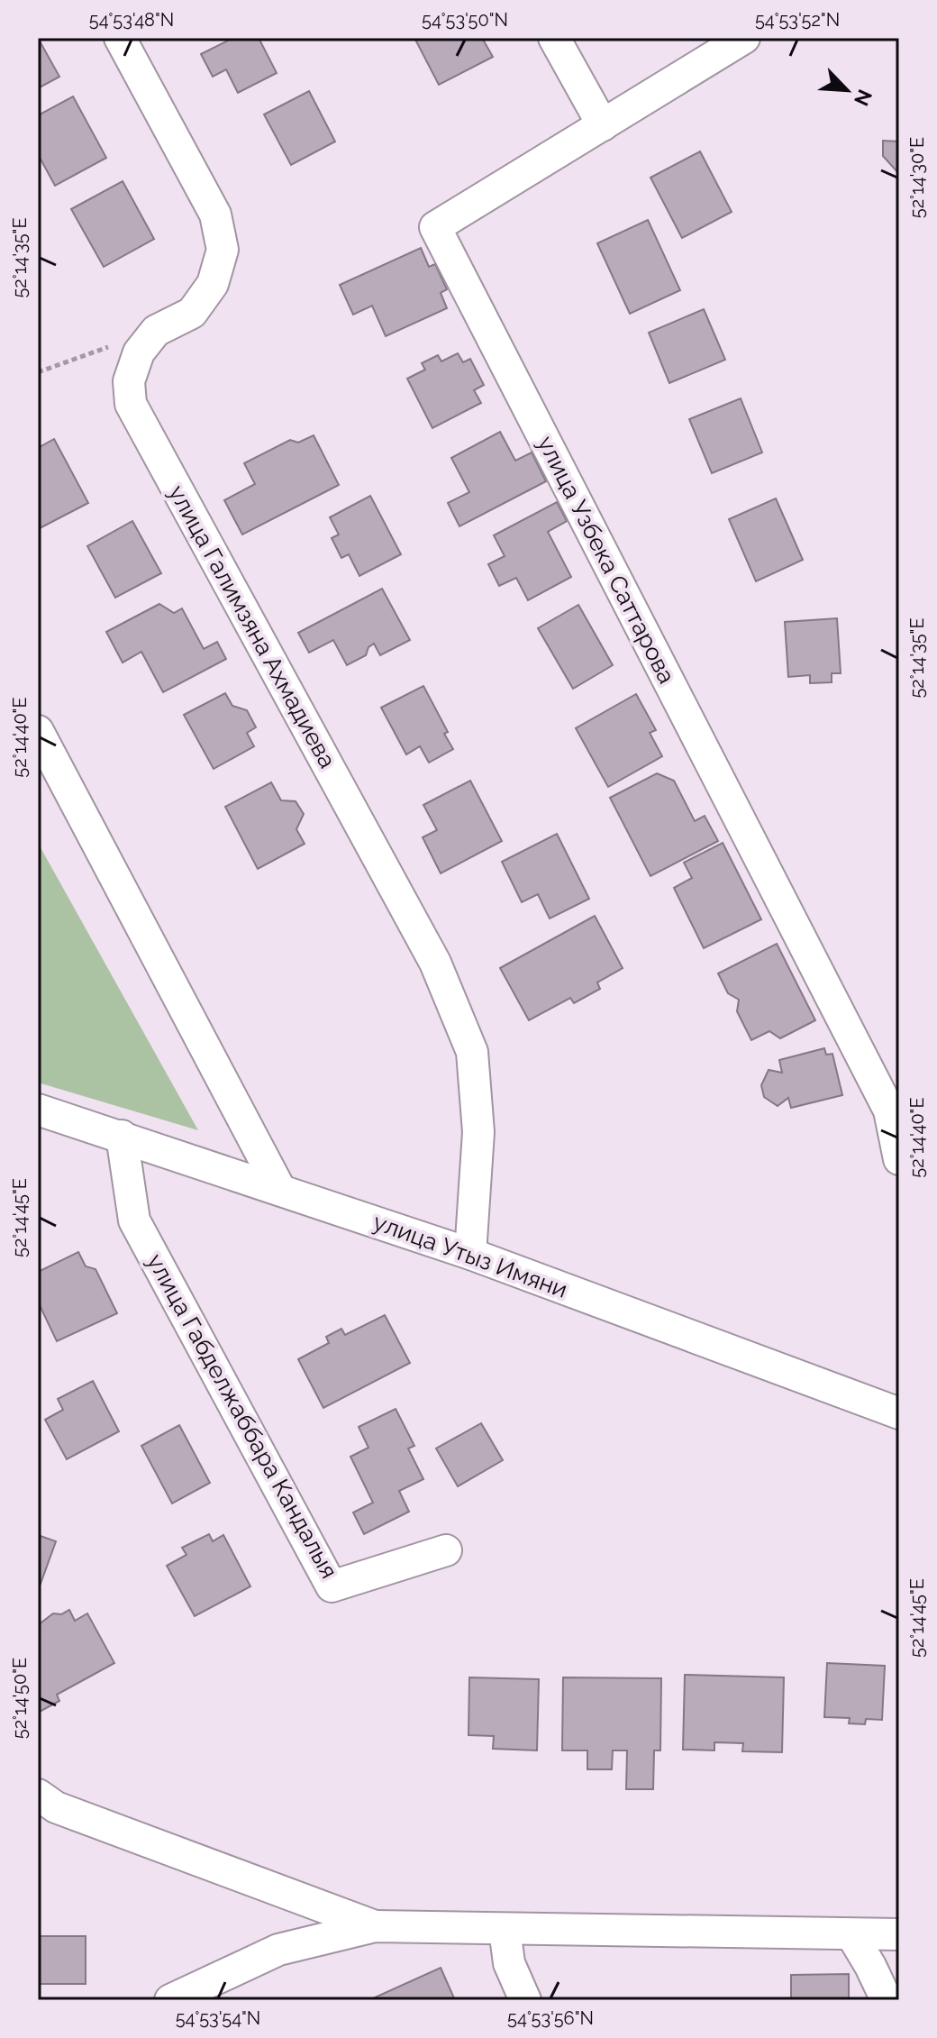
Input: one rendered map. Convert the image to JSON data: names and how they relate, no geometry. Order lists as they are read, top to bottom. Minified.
{"streets":{"street":["улица Узбека Саттарова","улица Галимзяна Ахмадиева","улица Утыз Имяни","улица Габделжаббара Кандалыя"]},"crossings":[["улица Галимзяна Ахмадиева","улица Утыз Имяни"],["улица Утыз Имяни","улица Габделжаббара Кандалыя"]],"north":"bottom right","coordinates":["54°53'48\"N","54°53'50\"N","54°53'52\"N","52°14'30\"E","52°14'35\"E","52°14'40\"E","52°14'45\"E","52°14'50\"E","54°53'54\"N","54°53'56\"N"]}
